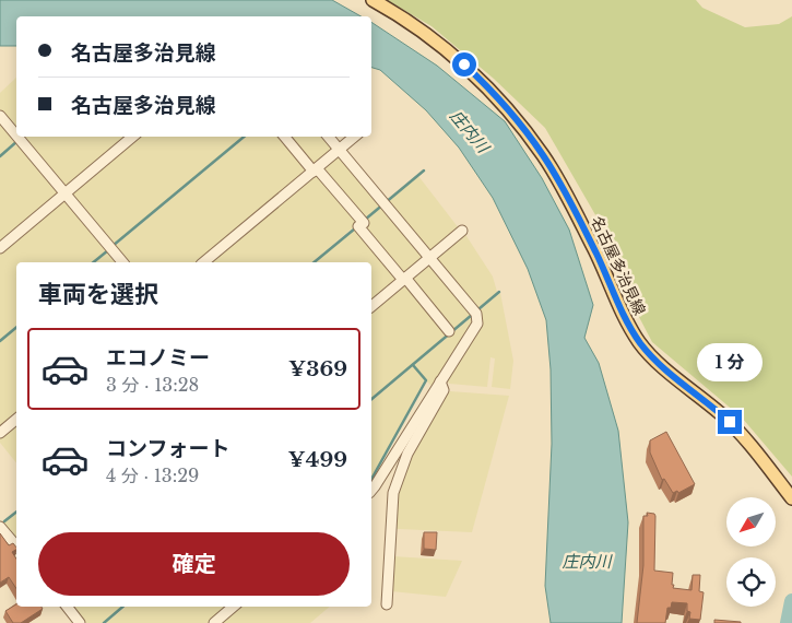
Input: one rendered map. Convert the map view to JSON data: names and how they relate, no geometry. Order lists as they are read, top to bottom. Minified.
{"streets":{"main road":["名古屋多治見線"]},"water":["庄内川"],"north":"bottom left","page":{"banner":["名古屋多治見線","名古屋多治見線"],"heading":"車両を選択","list":[{"name":"エコノミー","note":"3 分 · 13:28","value":"¥369"},{"name":"コンフォート","note":"4 分 · 13:29","value":"¥499"}],"bubble":"1 分","buttons":"確定"}}
